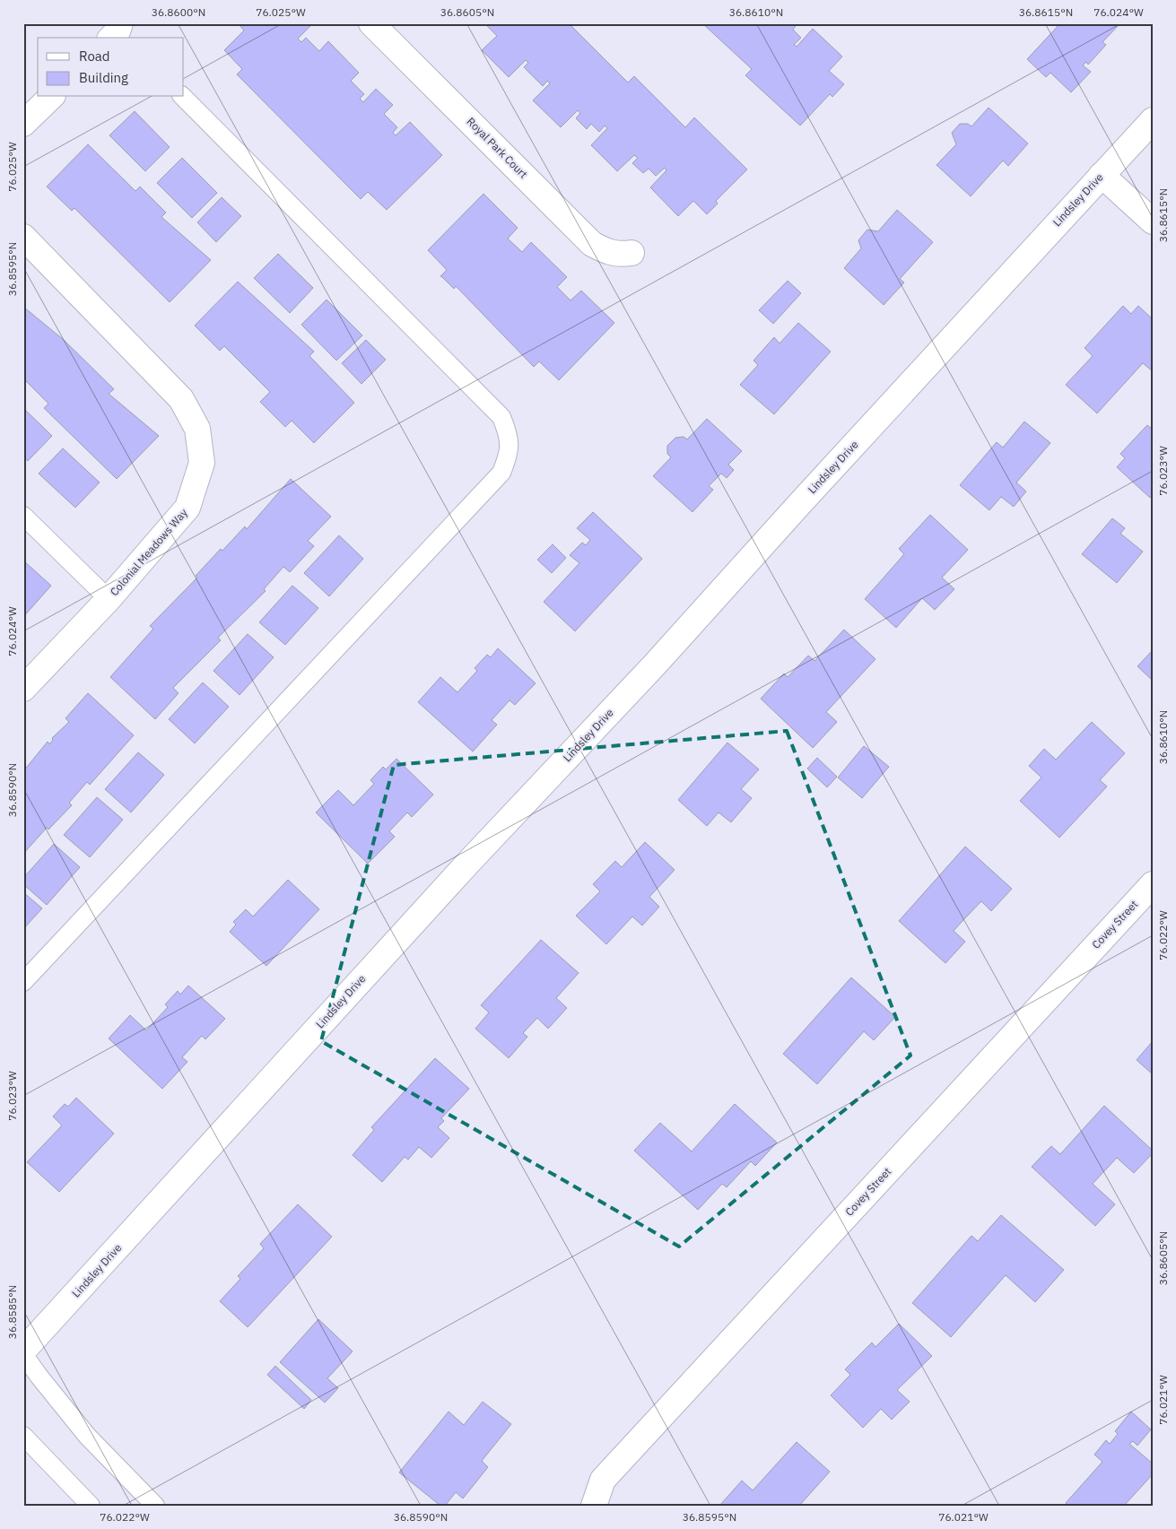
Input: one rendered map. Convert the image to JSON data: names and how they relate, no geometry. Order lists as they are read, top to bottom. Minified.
{"streets":{"street":["Royal Park Court","Lindsley Drive","Colonial Meadows Way","Covey Street"]},"legend":["Road","Building"],"coordinates":["36.8600°N","76.025°W","36.8605°N","36.8610°N","36.8615°N","76.024°W","36.8595°N","76.023°W","36.8590°N","76.022°W","36.8585°N","76.021°W"]}
